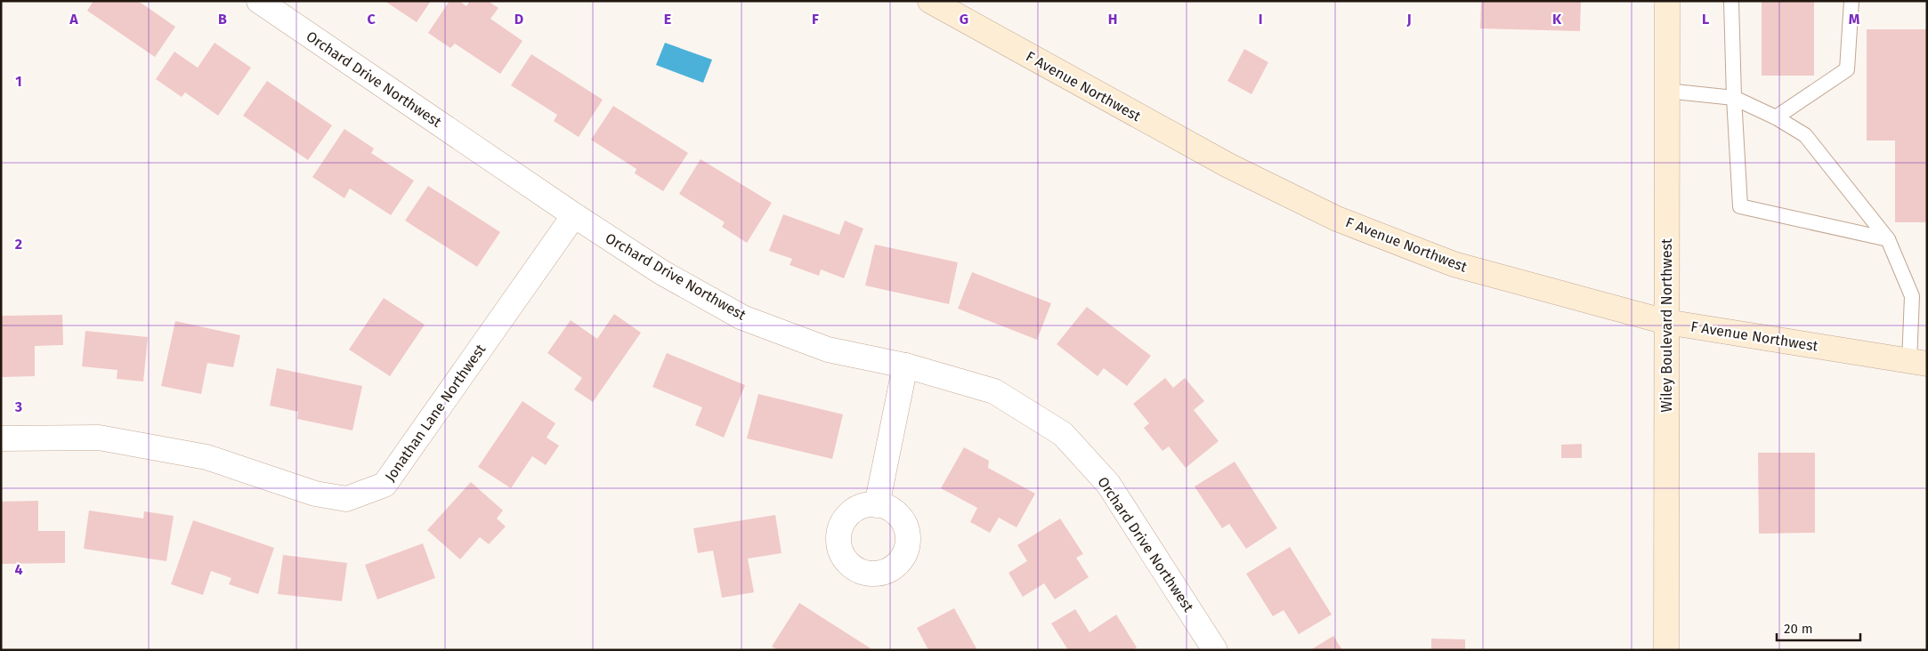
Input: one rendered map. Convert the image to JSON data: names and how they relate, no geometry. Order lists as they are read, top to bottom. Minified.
{"streets":{"main road":["F Avenue Northwest","Wiley Boulevard Northwest"],"street":["Orchard Drive Northwest","Jonathan Lane Northwest"]},"crossings":[["Orchard Drive Northwest","Jonathan Lane Northwest"],["F Avenue Northwest","Wiley Boulevard Northwest"]],"scale_bar":"20 m","grid":{"columns":["A","B","C","D","E","F","G","H","I","J","K","L","M"],"rows":["1","2","3","4"]}}
